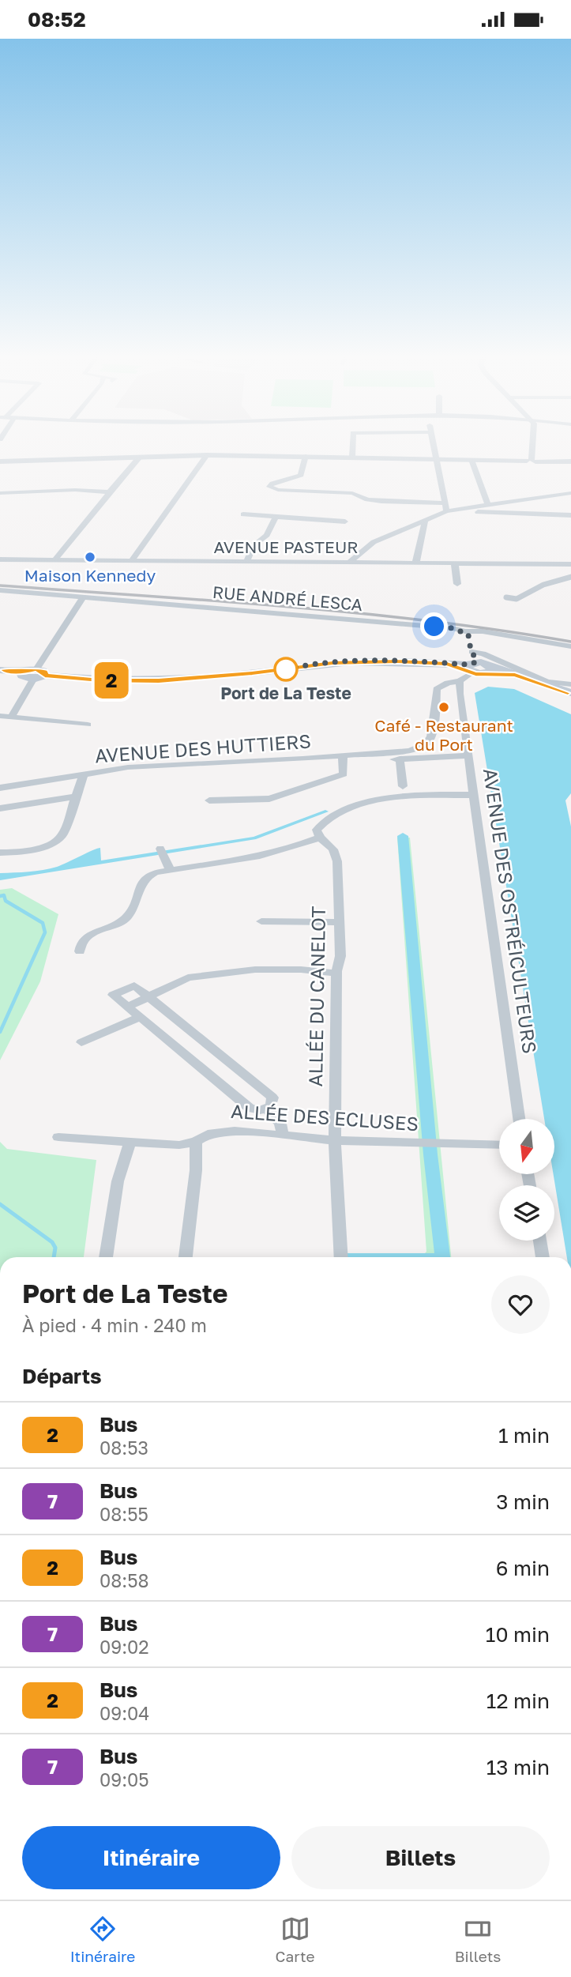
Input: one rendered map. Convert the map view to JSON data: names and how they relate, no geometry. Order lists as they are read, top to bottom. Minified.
{"streets":{"street":["AVENUE PASTEUR","RUE ANDRÉ LESCA","AVENUE DES HUTTIERS","AVENUE DES OSTRÉICULTEURS","ALLÉE DU CANELOT","ALLÉE DES ECLUSES"]},"crossings":[["ALLÉE DU CANELOT","ALLÉE DES ECLUSES"]],"places":["Maison Kennedy","Port de La Teste","Café - Restaurant du Port"],"lines":["bus line 2"],"north":"bottom","page":{"status":"08:52","on_map":"2","heading":[["Port de La Teste","À pied · 4 min · 240 m"],"Départs"],"list":[{"mark":"2","name":"Bus","note":"08:53","value":"1 min"},{"mark":"7","name":"Bus","note":"08:55","value":"3 min"},{"mark":"2","name":"Bus","note":"08:58","value":"6 min"},{"mark":"7","name":"Bus","note":"09:02","value":"10 min"},{"mark":"2","name":"Bus","note":"09:04","value":"12 min"},{"mark":"7","name":"Bus","note":"09:05","value":"13 min"}],"buttons":["Itinéraire","Billets"],"tabs":["Itinéraire","Carte","Billets"]}}
